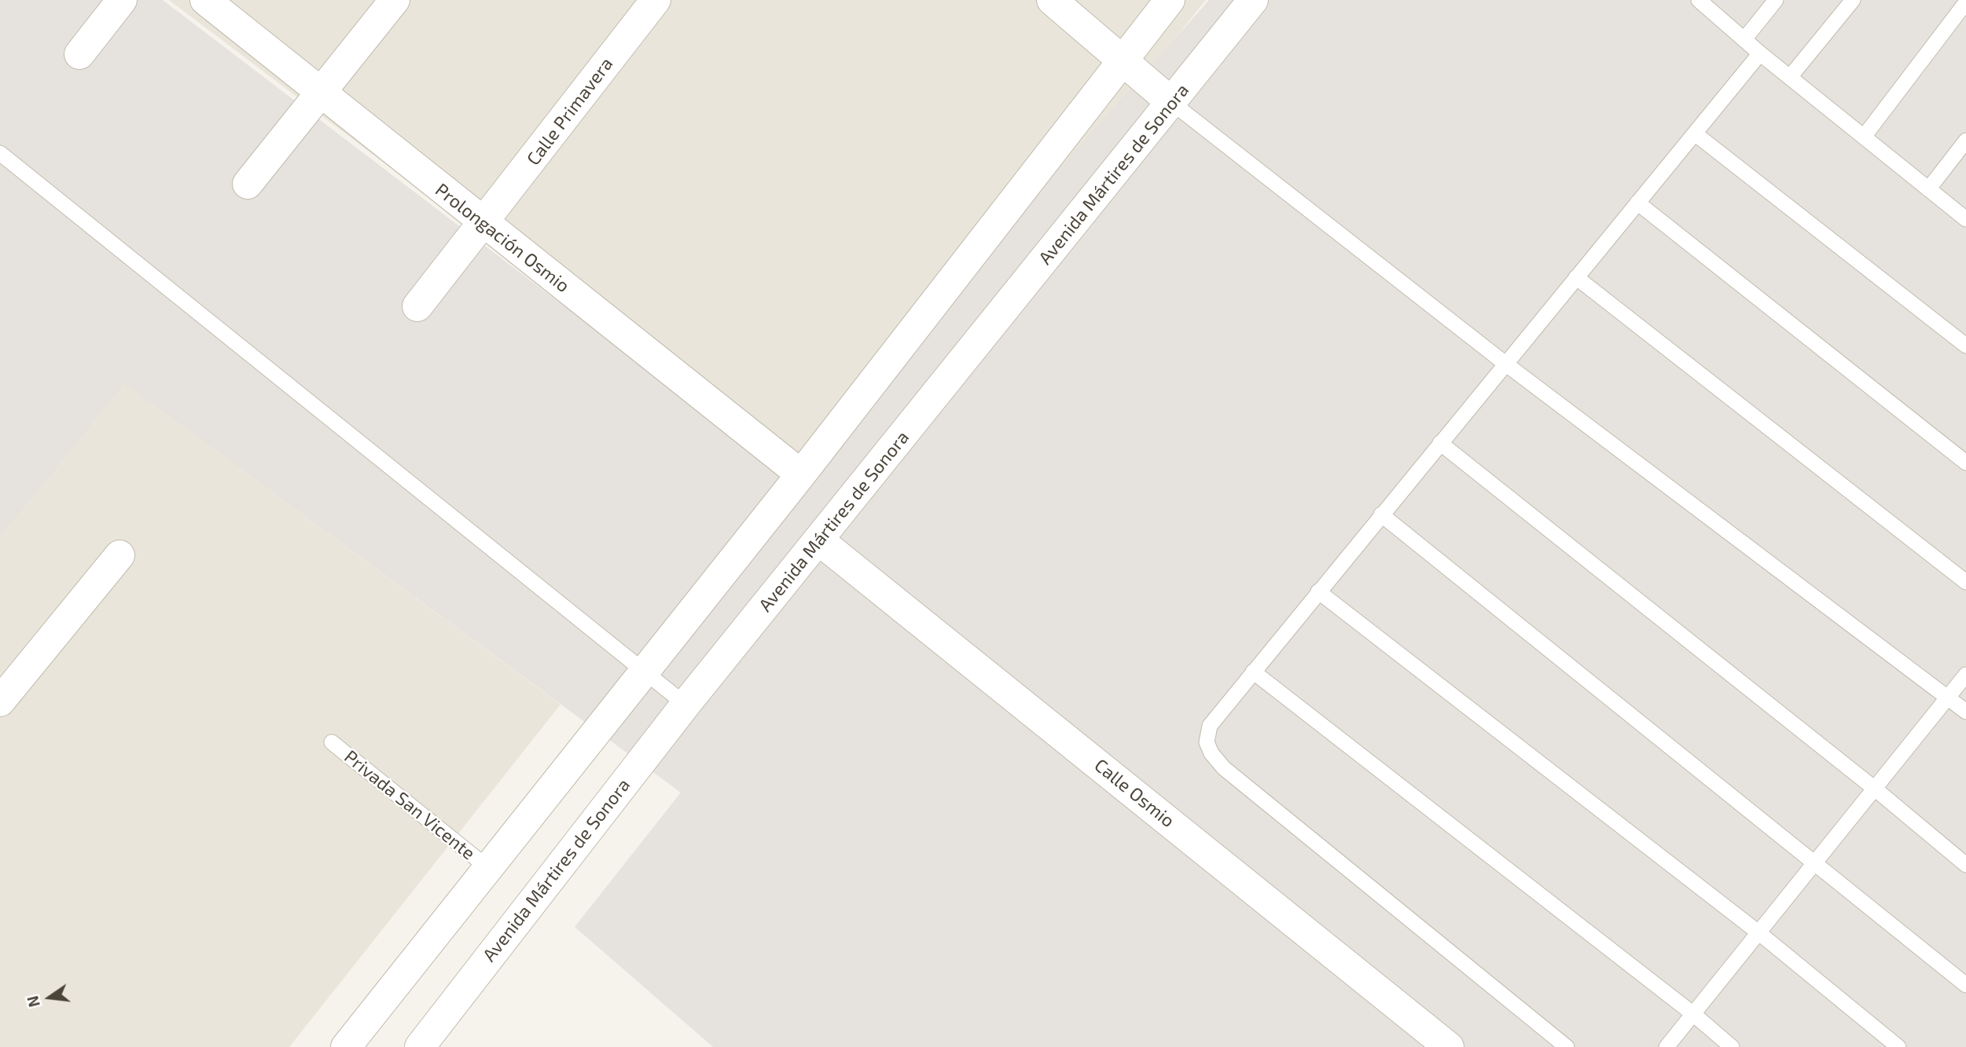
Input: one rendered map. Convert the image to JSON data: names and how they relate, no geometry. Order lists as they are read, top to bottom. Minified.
{"streets":{"street":["Calle Primavera","Avenida Mártires de Sonora","Prolongación Osmio","Calle Osmio"],"lane":["Privada San Vicente"]},"crossings":[["Calle Primavera","Prolongación Osmio"],["Avenida Mártires de Sonora","Calle Osmio"]],"north":"left"}
